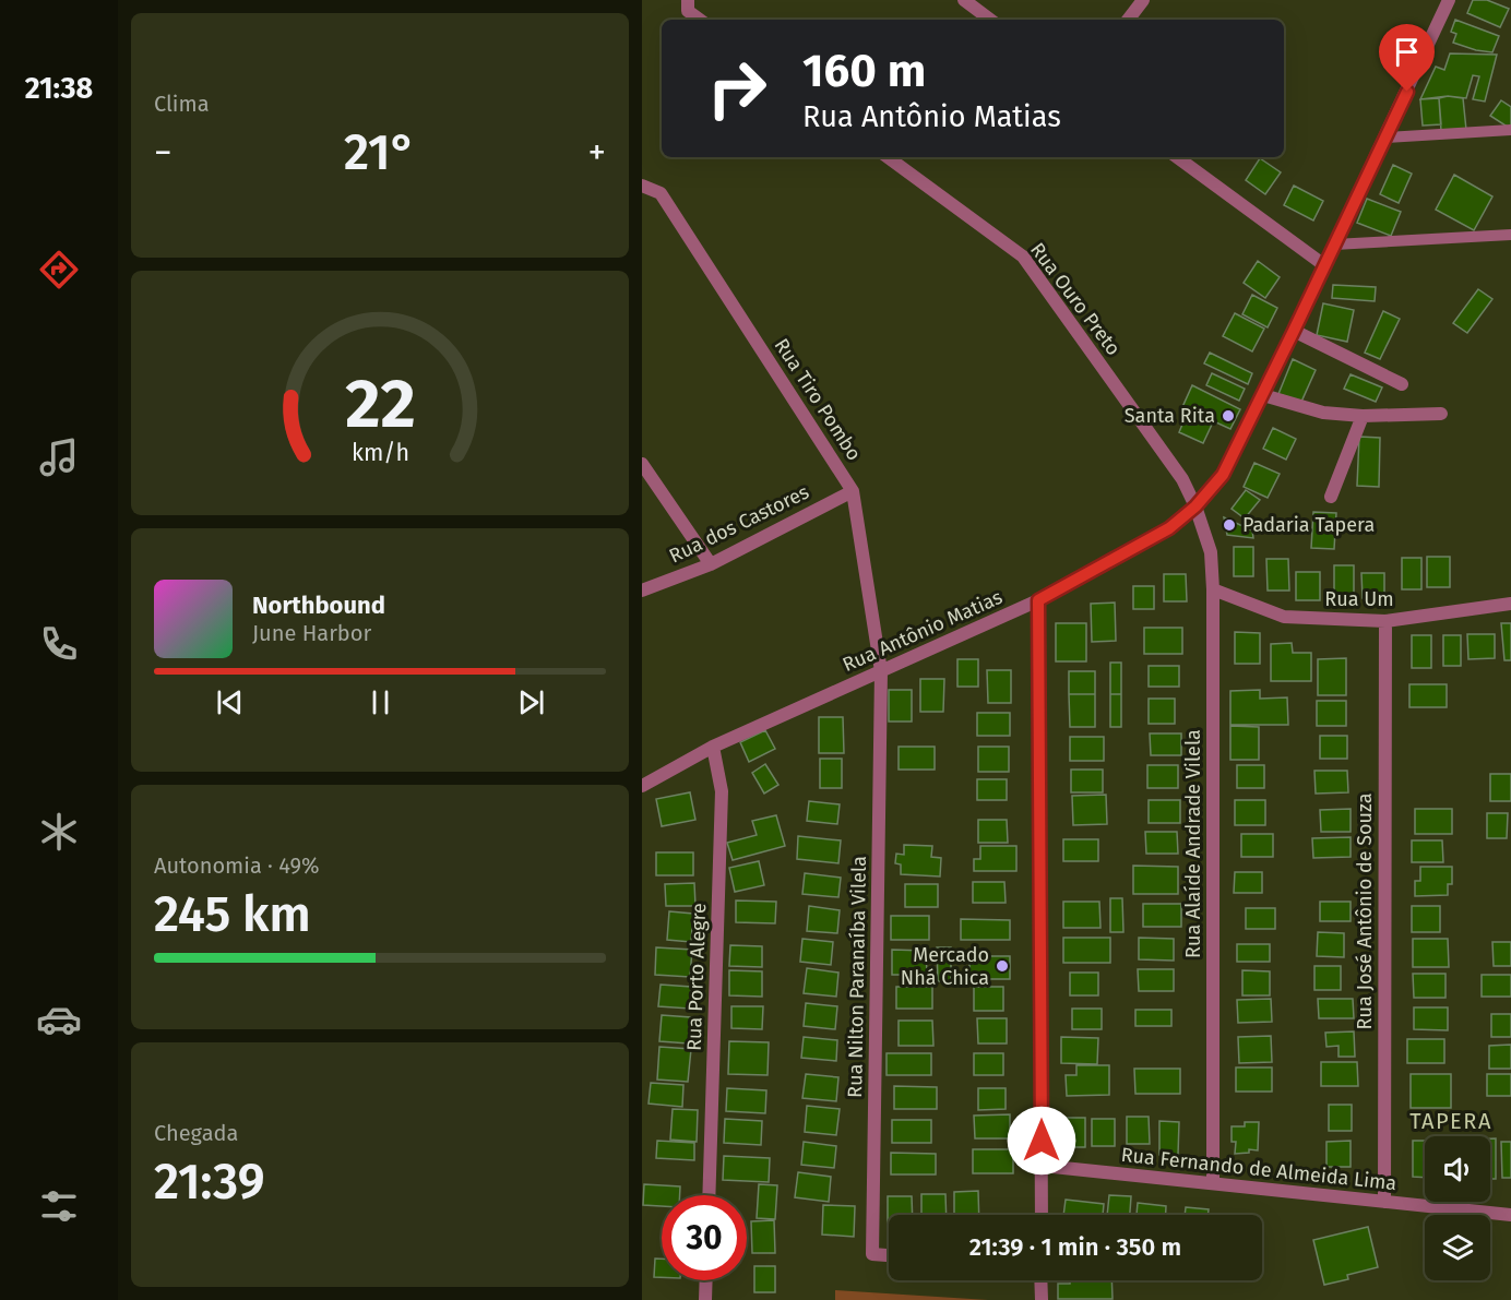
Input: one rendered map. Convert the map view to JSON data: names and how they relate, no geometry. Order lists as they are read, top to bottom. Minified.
{"streets":{"street":["Rua Ouro Preto","Rua Tiro Pombo","Rua dos Castores","Rua Um","Rua Antônio Matias","Rua Alaíde Andrade Vilela","Rua José Antônio de Souza","Rua Porto Alegre","Rua Nilton Paranaíba Vilela","Rua Fernando de Almeida Lima"]},"crossings":[["Rua Ouro Preto","Rua Antônio Matias"],["Rua Ouro Preto","Rua Alaíde Andrade Vilela"],["Rua Tiro Pombo","Rua dos Castores"],["Rua Tiro Pombo","Rua Antônio Matias"],["Rua Tiro Pombo","Rua Nilton Paranaíba Vilela"],["Rua Um","Rua Alaíde Andrade Vilela"],["Rua Um","Rua José Antônio de Souza"],["Rua Antônio Matias","Rua Alaíde Andrade Vilela"],["Rua Antônio Matias","Rua Porto Alegre"],["Rua Antônio Matias","Rua Nilton Paranaíba Vilela"],["Rua Alaíde Andrade Vilela","Rua Fernando de Almeida Lima"],["Rua José Antônio de Souza","Rua Fernando de Almeida Lima"]],"districts":["TAPERA"],"places":["Santa Rita","Padaria Tapera","Mercado Nhá Chica"],"page":{"tabs":"21:38","tile":["Clima",["Autonomia · 49%","245 km"],["Chegada","21:39"]],"turn":["160 m","Rua Antônio Matias"],"heat":["−","21°","+"],"song":["Northbound","June Harbor"],"limit":"30","trip":"21:39 · 1 min · 350 m","gauge":["22","km/h"]}}
